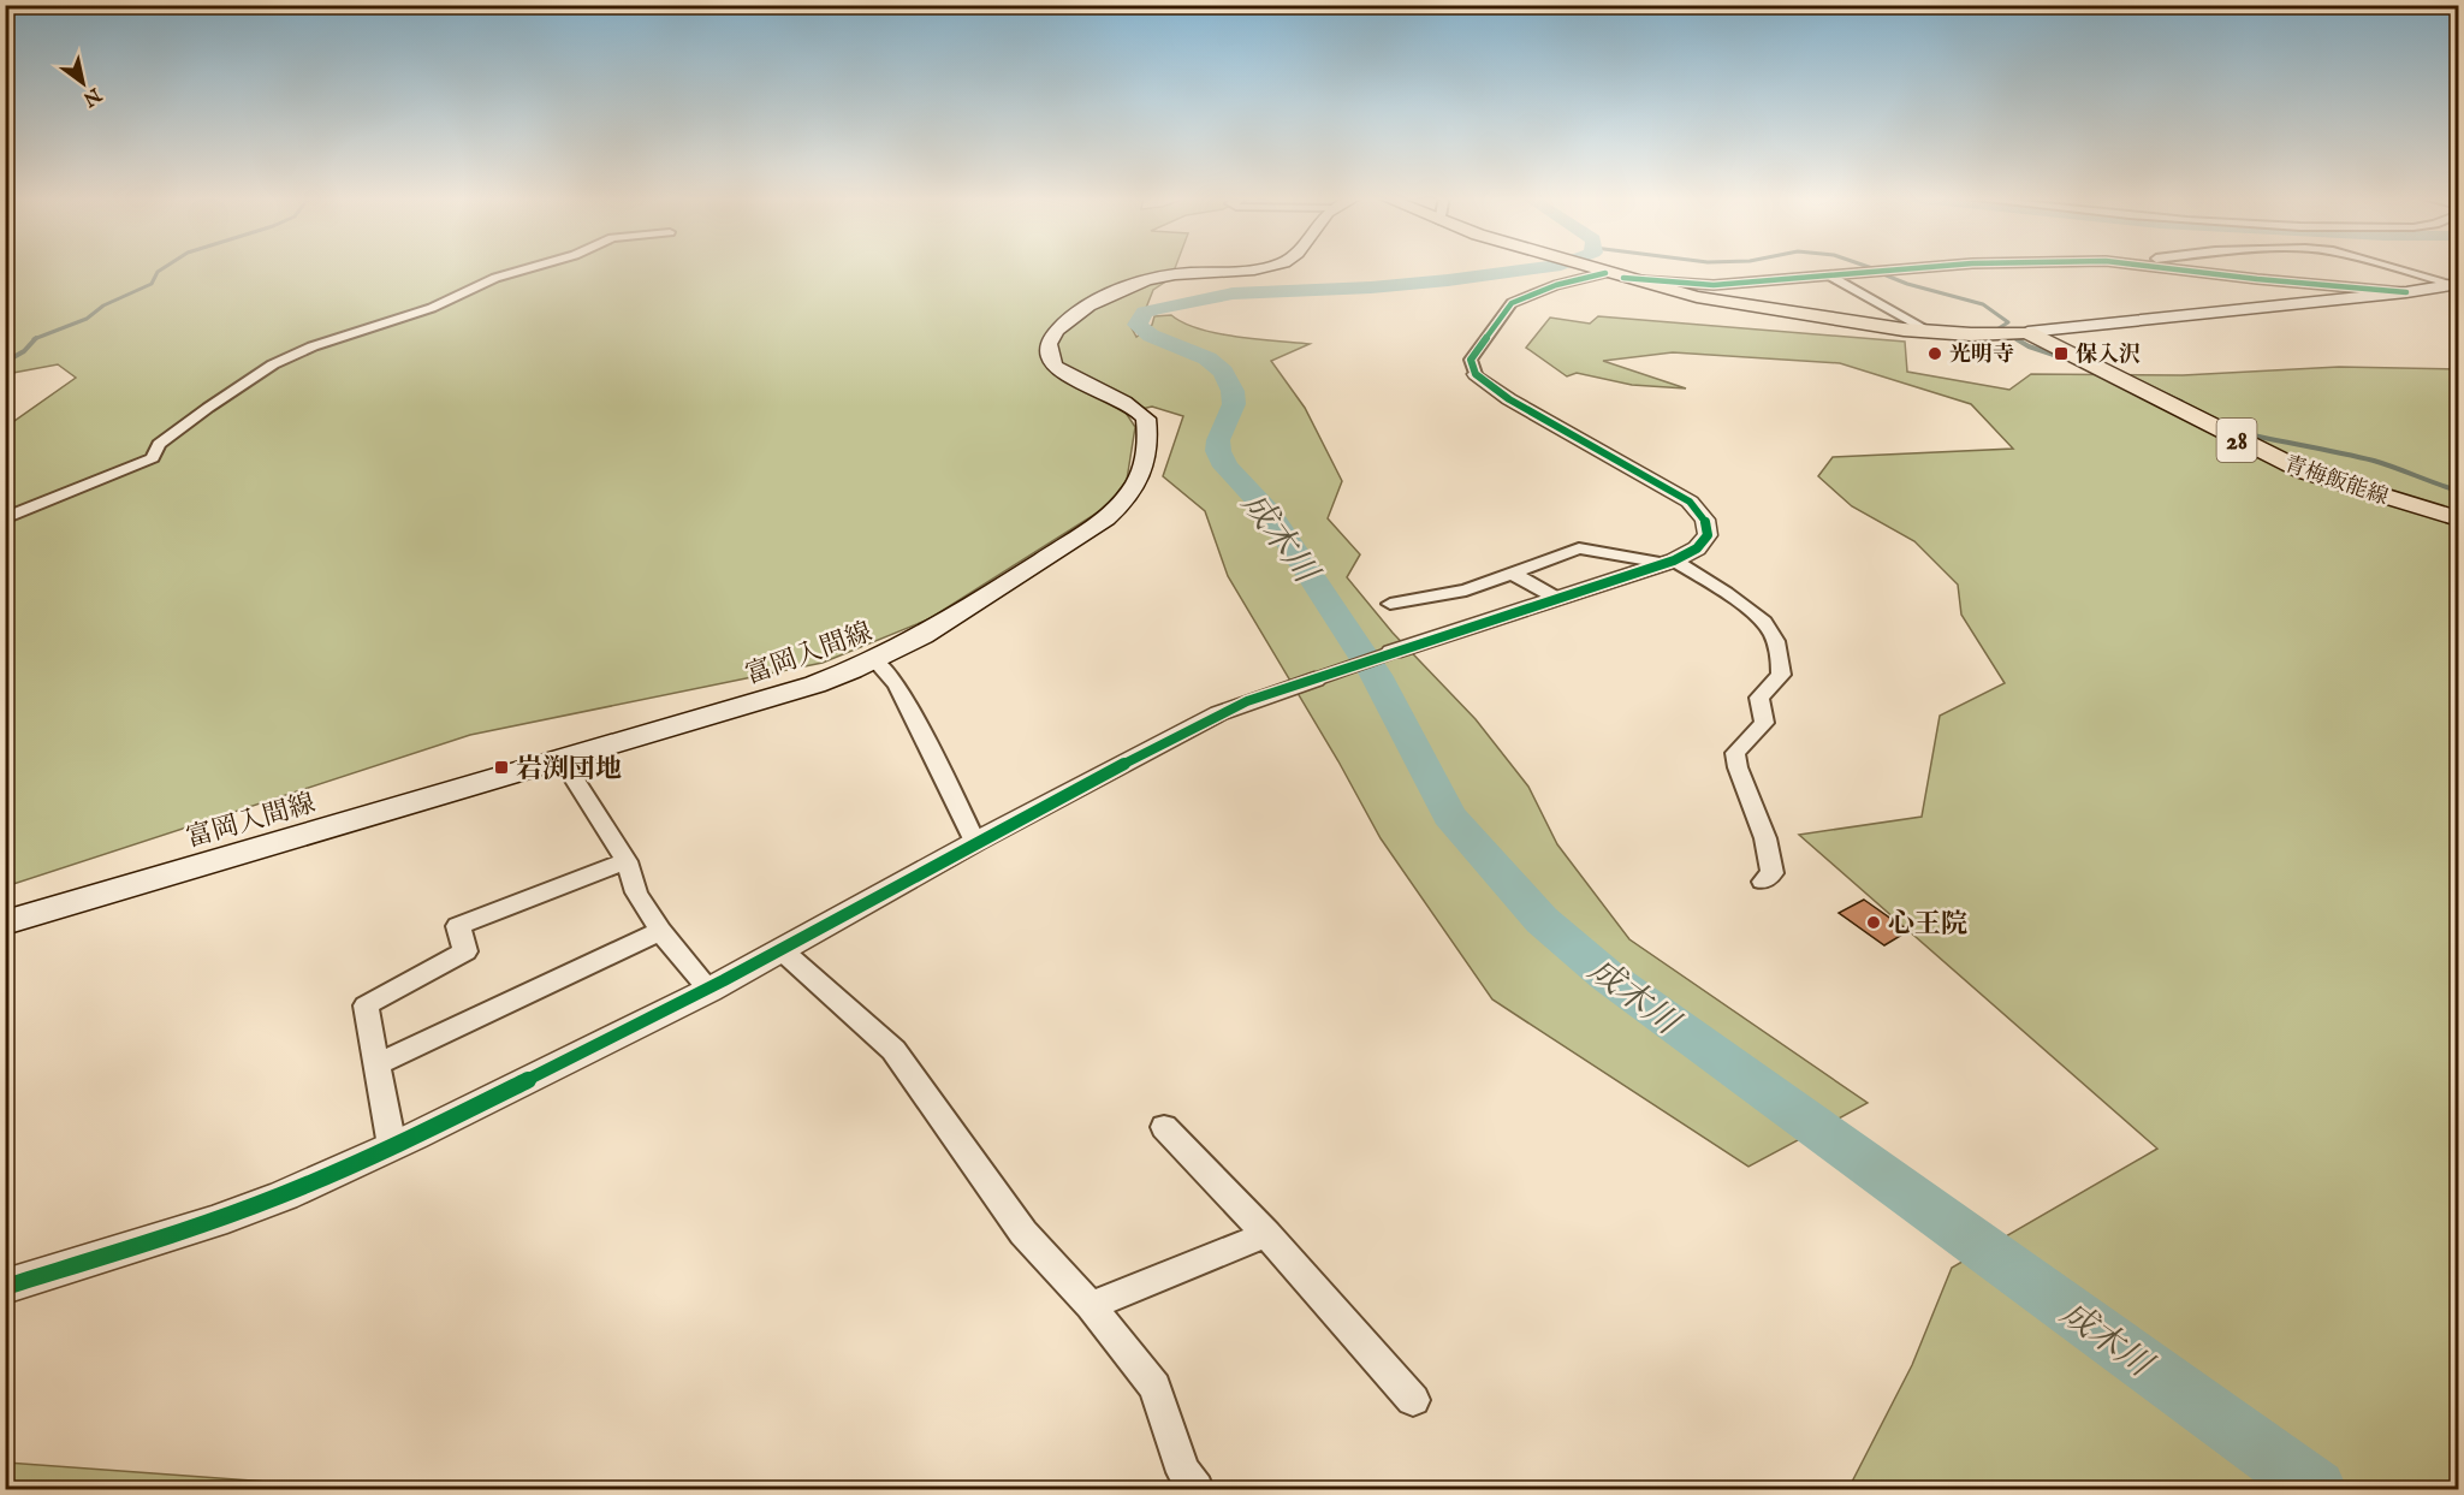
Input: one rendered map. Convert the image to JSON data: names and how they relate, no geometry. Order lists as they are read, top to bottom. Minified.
{"streets":{"main road":["28","青梅飯能線","富岡入間線"]},"crossings":[["28","青梅飯能線"]],"water":["成木川"],"places":{"other":["光明寺","心王院"],"transit":["保入沢","岩渕団地"]},"north":"bottom right"}
